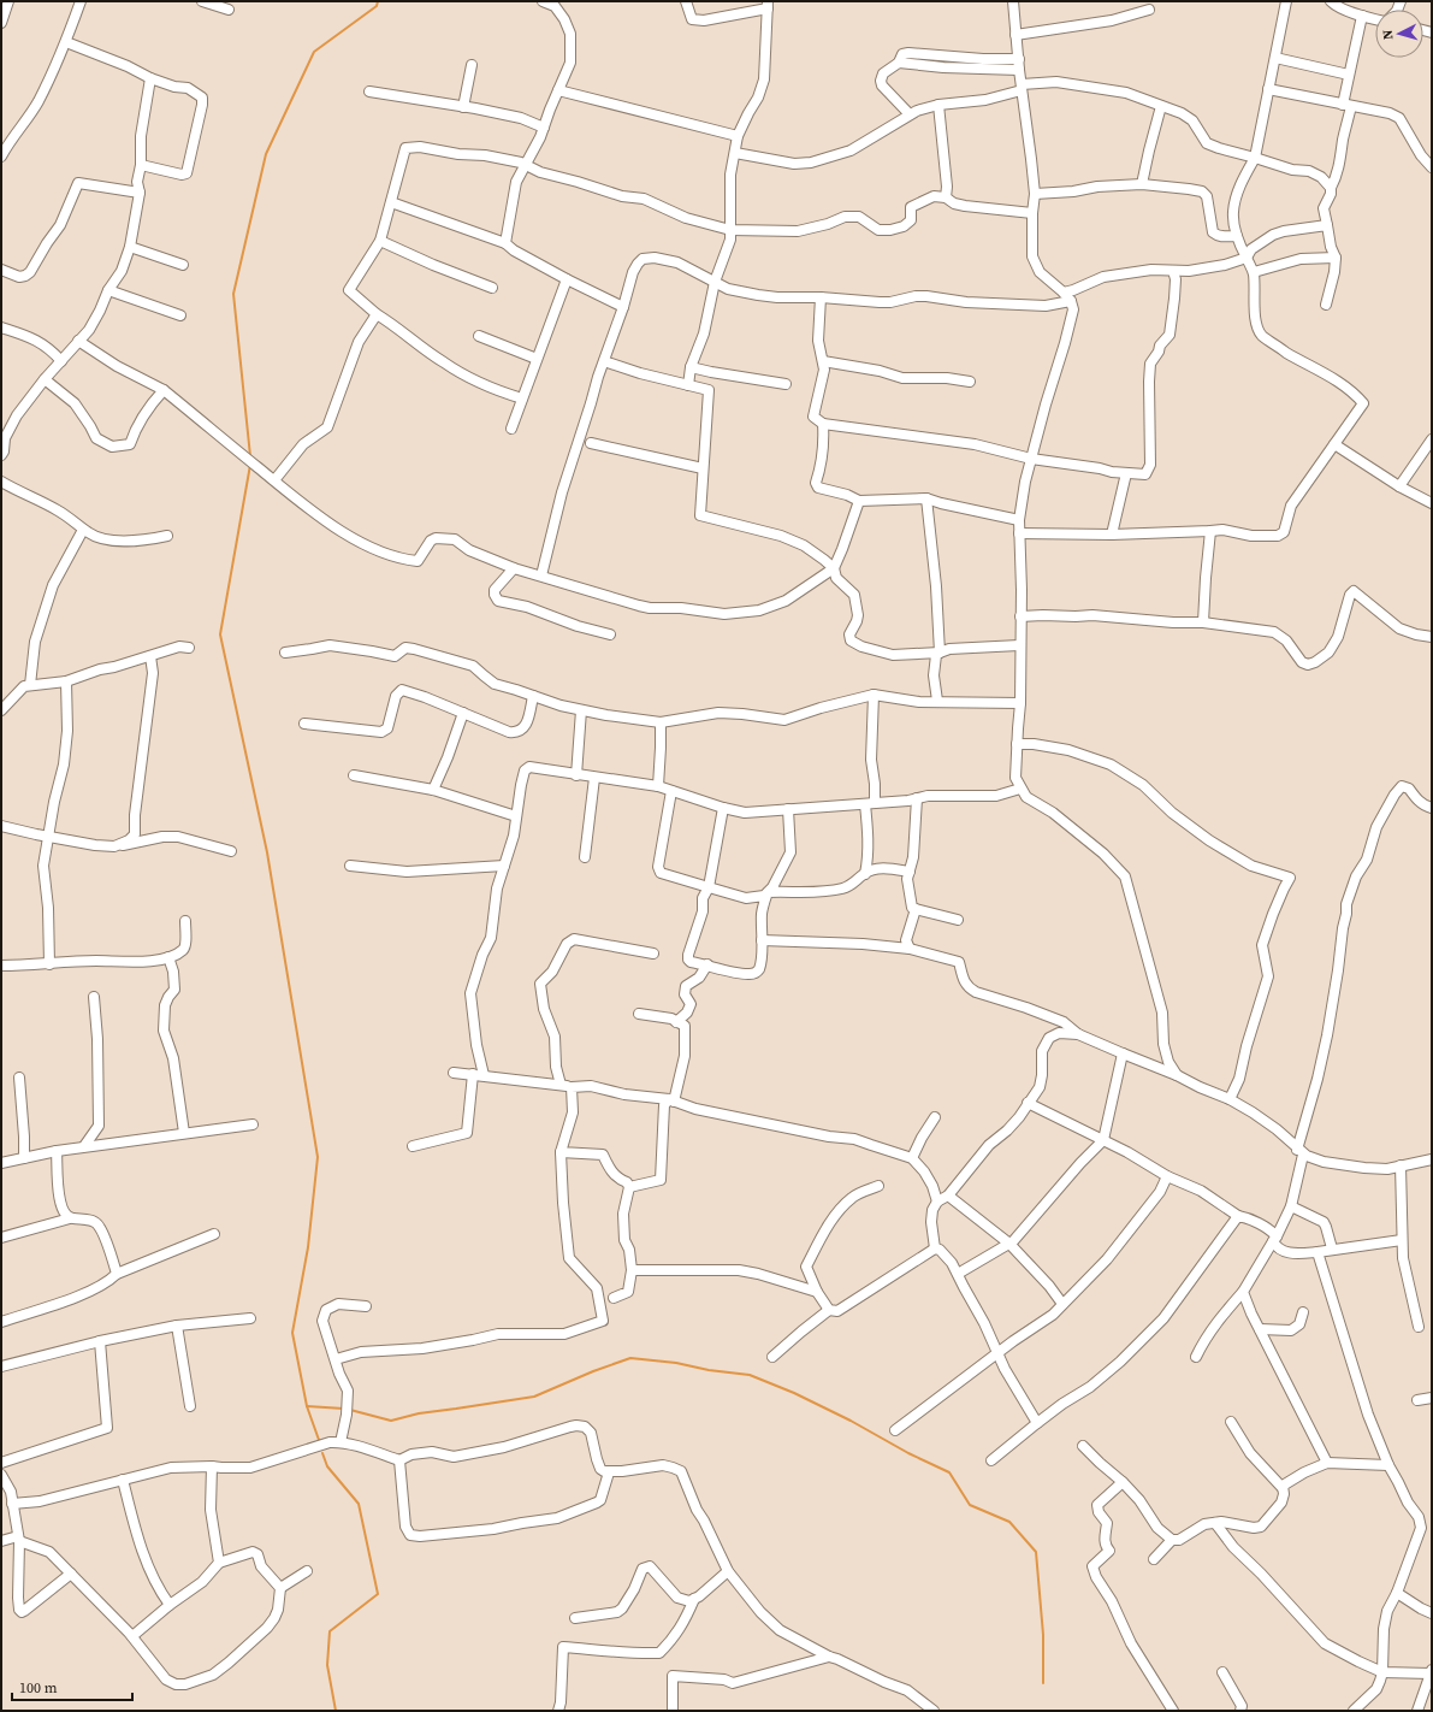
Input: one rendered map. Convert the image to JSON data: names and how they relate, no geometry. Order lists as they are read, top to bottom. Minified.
{"scale_bar":"100 m","north":"left"}
